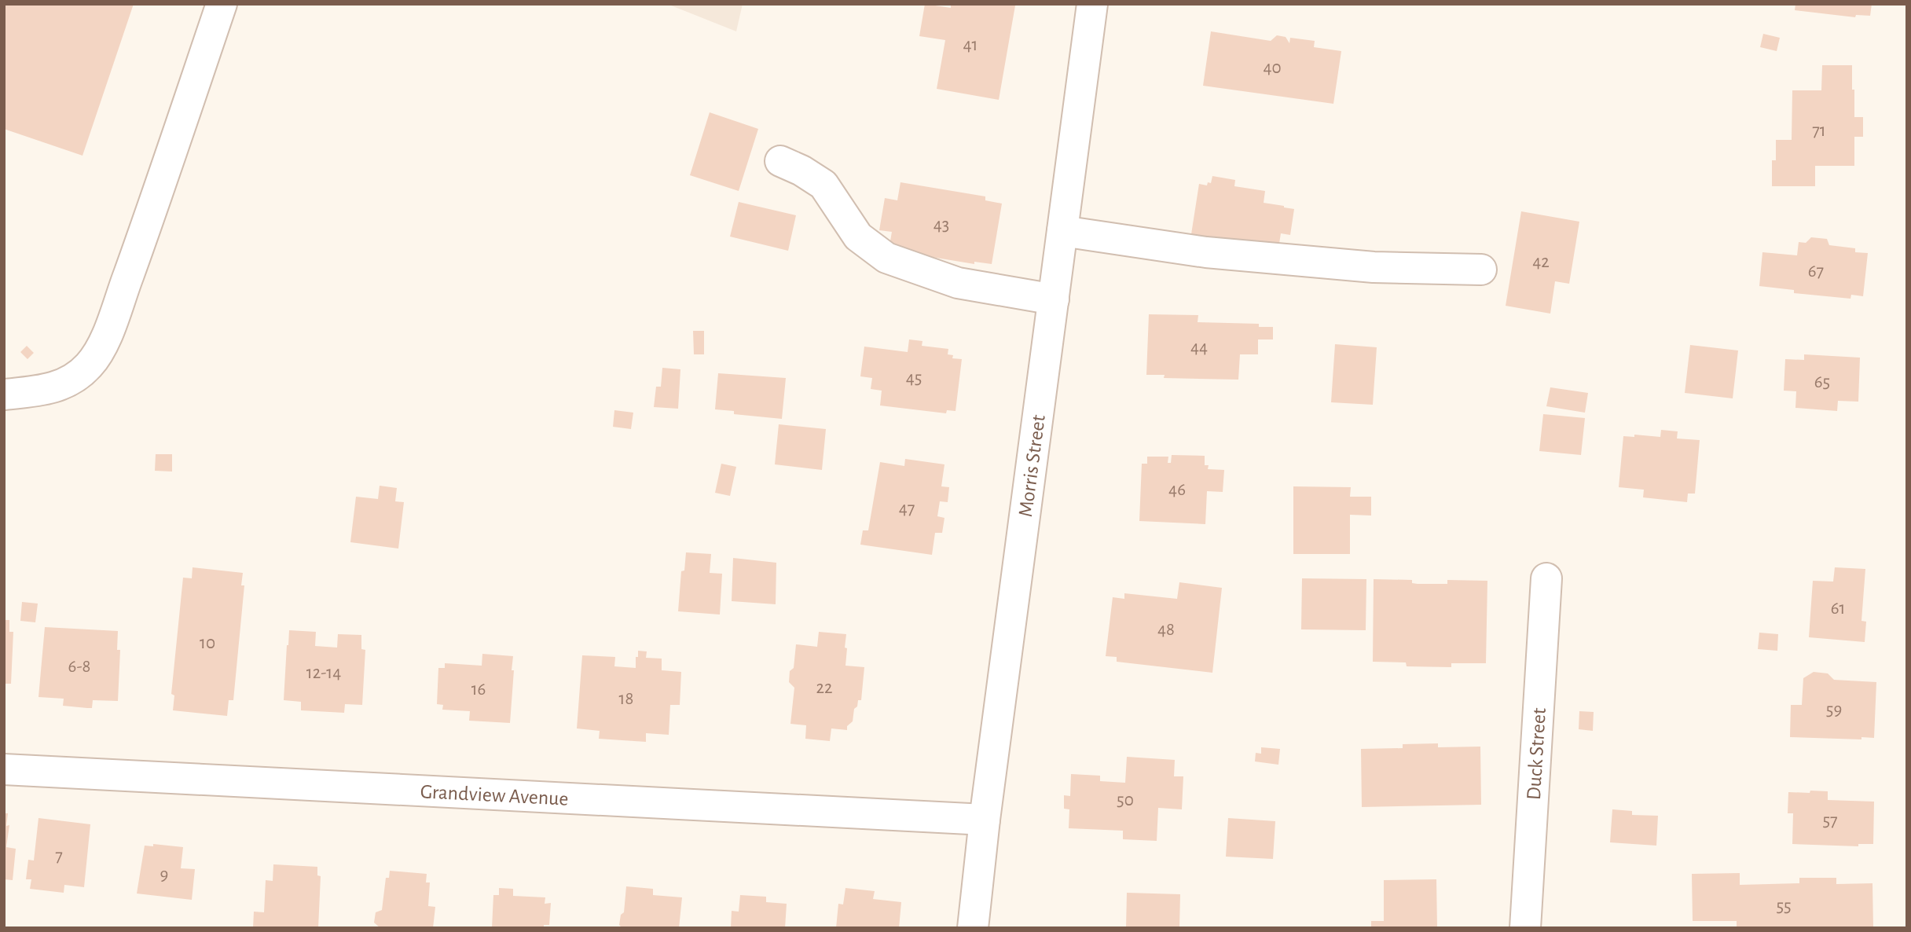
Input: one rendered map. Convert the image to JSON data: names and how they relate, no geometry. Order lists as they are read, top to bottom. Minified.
{"streets":{"street":["Morris Street","Duck Street","Grandview Avenue"]},"crossings":[["Morris Street","Grandview Avenue"]],"house_numbers":["41","40","71","43","42","67","44","45","65","46","47","61","48","10","6-8","12-14","22","16","18","59","50","57","7","9","55"]}
